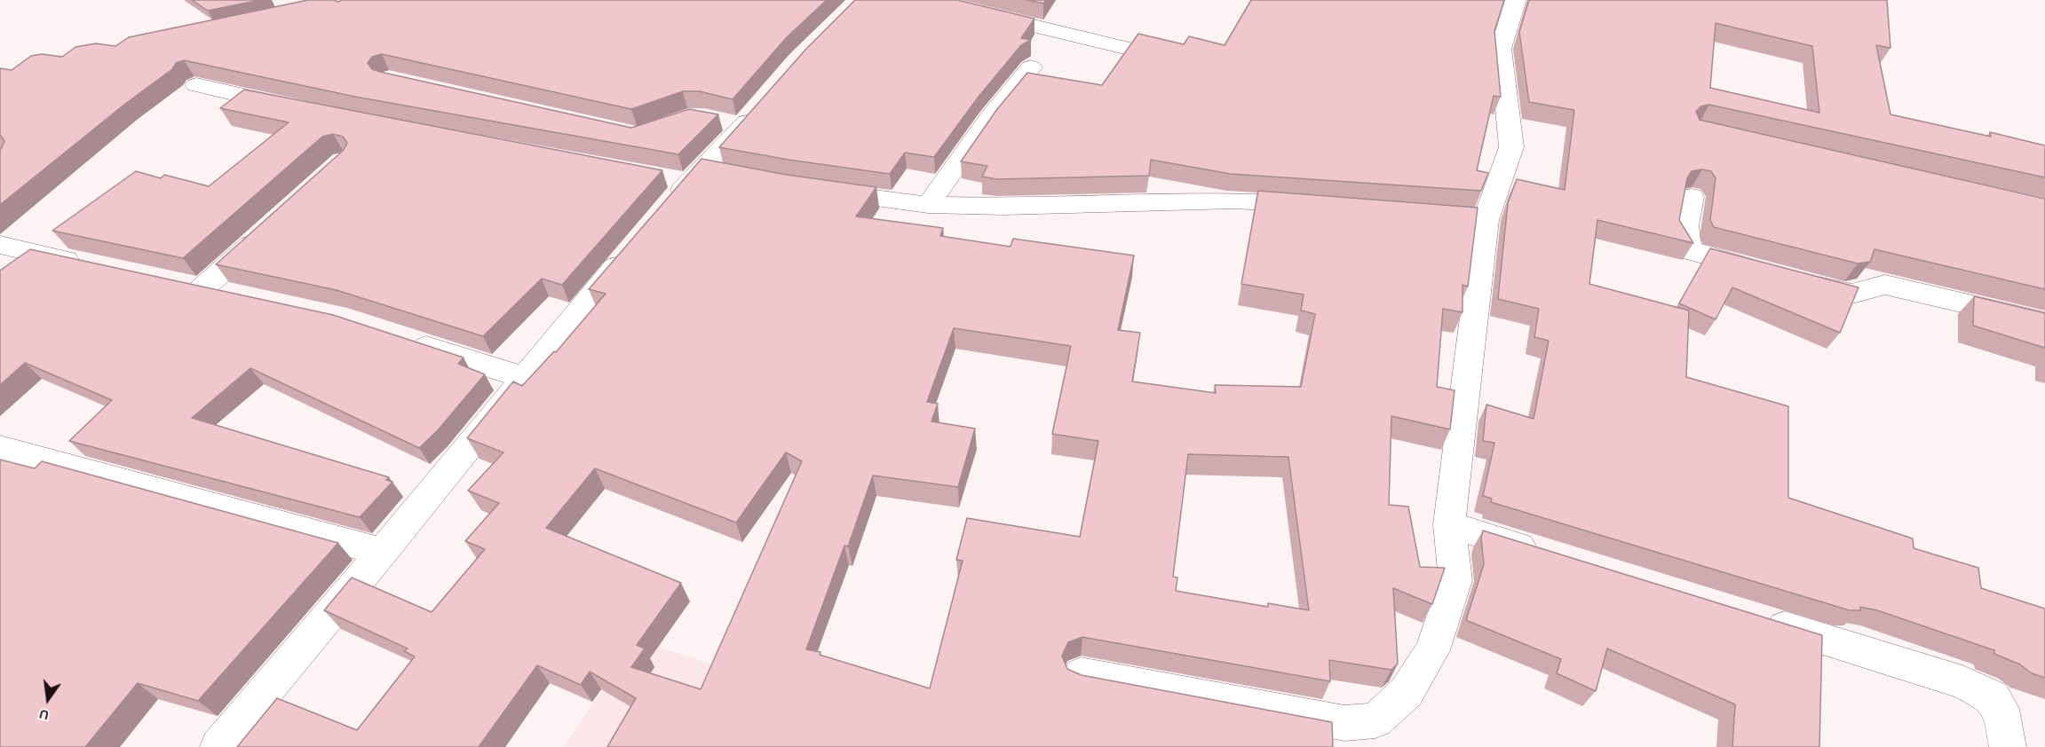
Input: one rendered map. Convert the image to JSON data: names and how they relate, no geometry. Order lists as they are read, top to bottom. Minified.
{"north":"bottom"}
